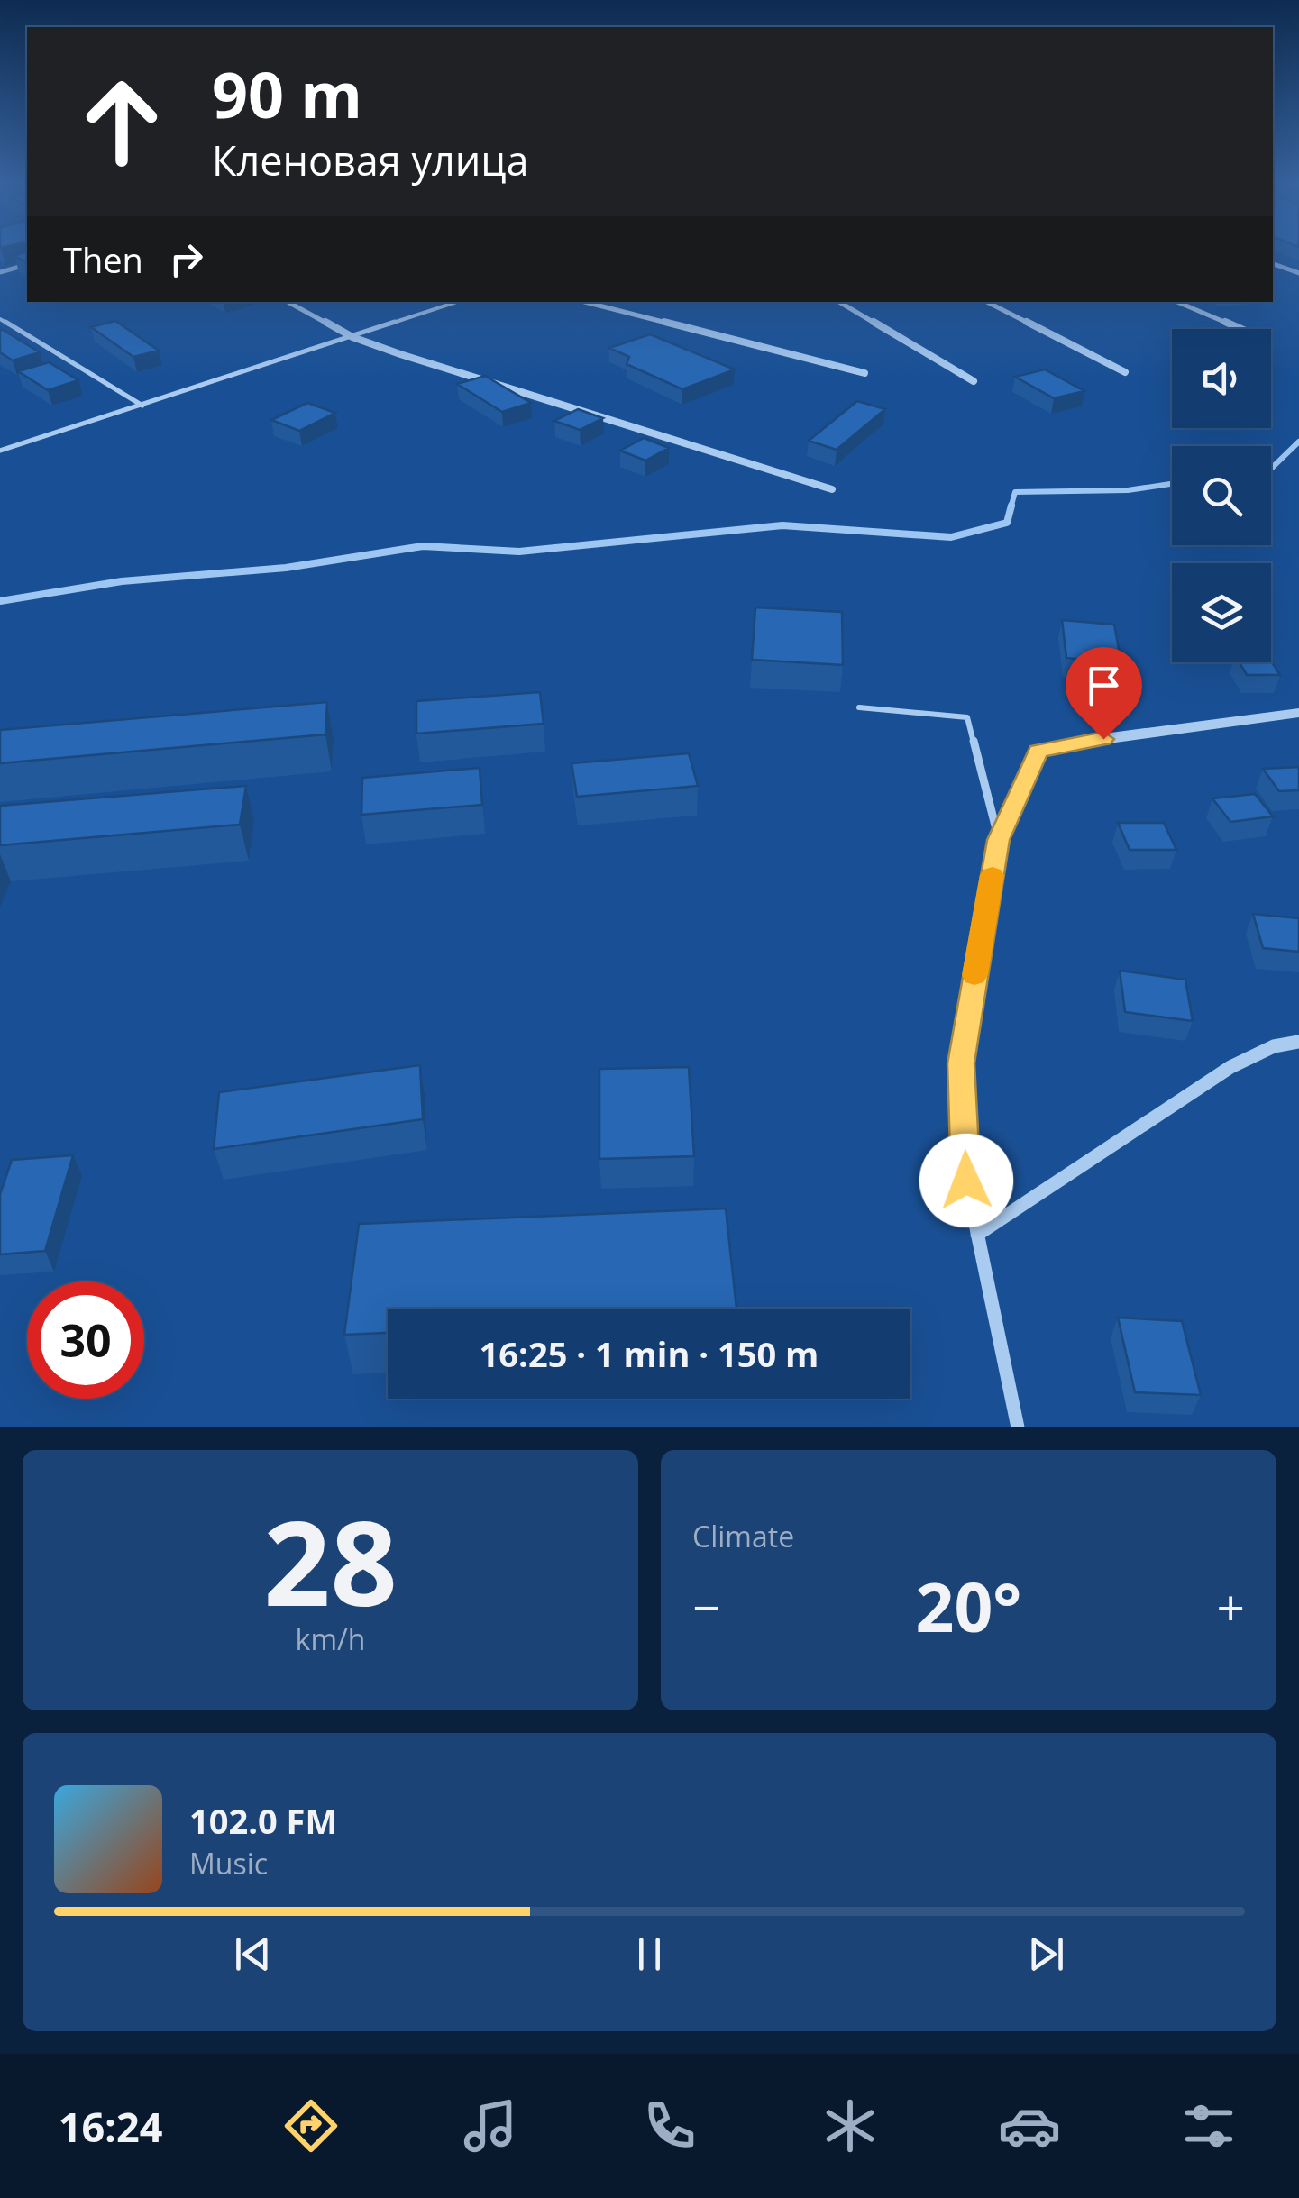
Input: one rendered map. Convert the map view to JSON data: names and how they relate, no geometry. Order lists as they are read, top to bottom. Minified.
{"page":{"turn":["90 m","Кленовая улица"],"then":"Then","limit":"30","trip":"16:25 · 1 min · 150 m","tile":[["28","km/h"],"Climate"],"heat":["−","20°","+"],"song":["102.0 FM","Music"],"tabs":"16:24"}}
